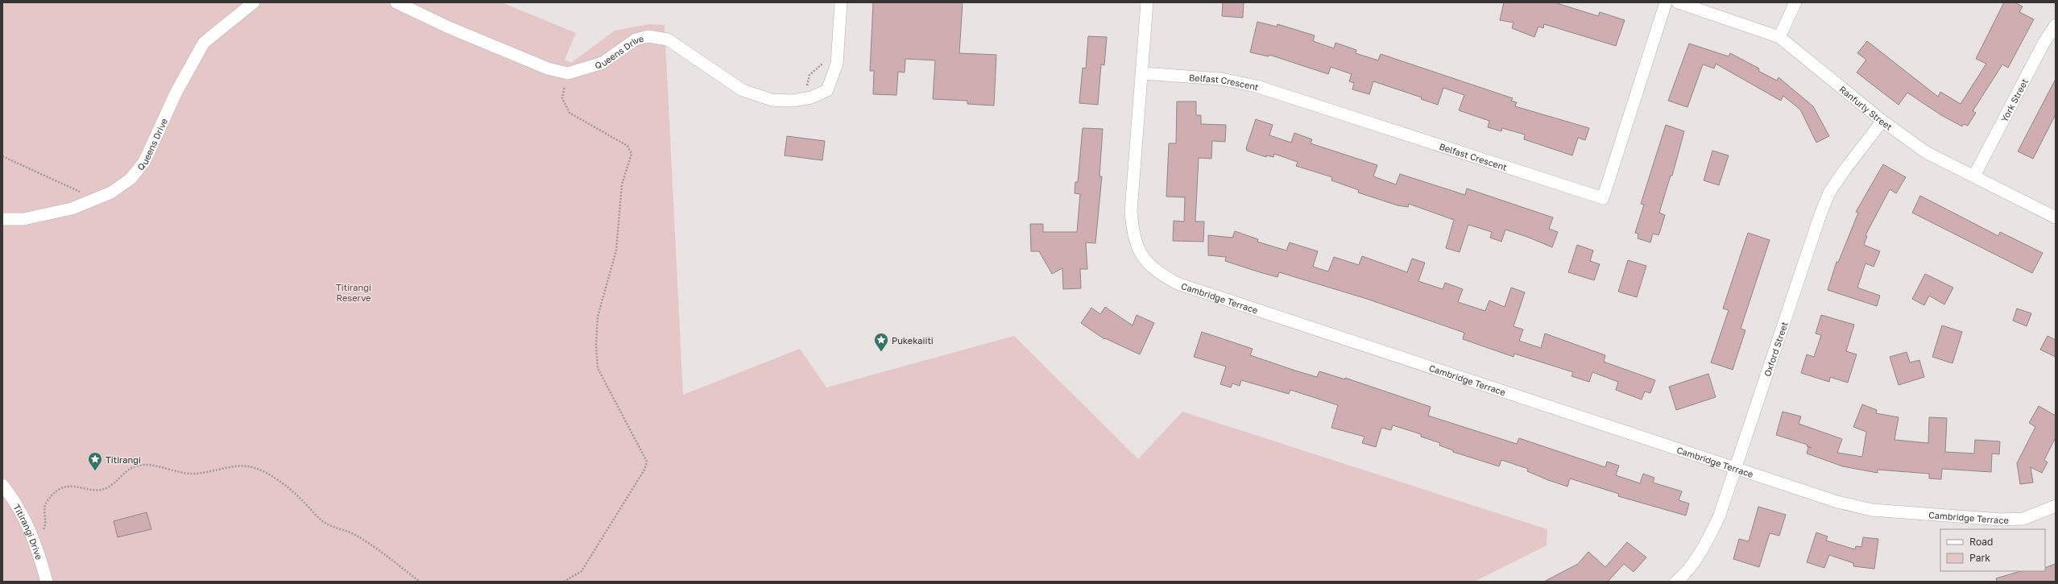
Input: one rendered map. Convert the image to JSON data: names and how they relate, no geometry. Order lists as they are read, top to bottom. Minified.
{"streets":{"street":["Queens Drive","Belfast Crescent","York Street","Ranfurly Street","Cambridge Terrace","Oxford Street","Titirangi Drive"]},"crossings":[["Belfast Crescent","Cambridge Terrace"],["York Street","Ranfurly Street"],["Ranfurly Street","Oxford Street"],["Cambridge Terrace","Oxford Street"]],"parks":["Titirangi Reserve"],"places":{"place":["Pukekaiiti","Titirangi"]},"legend":["Road","Park"]}
